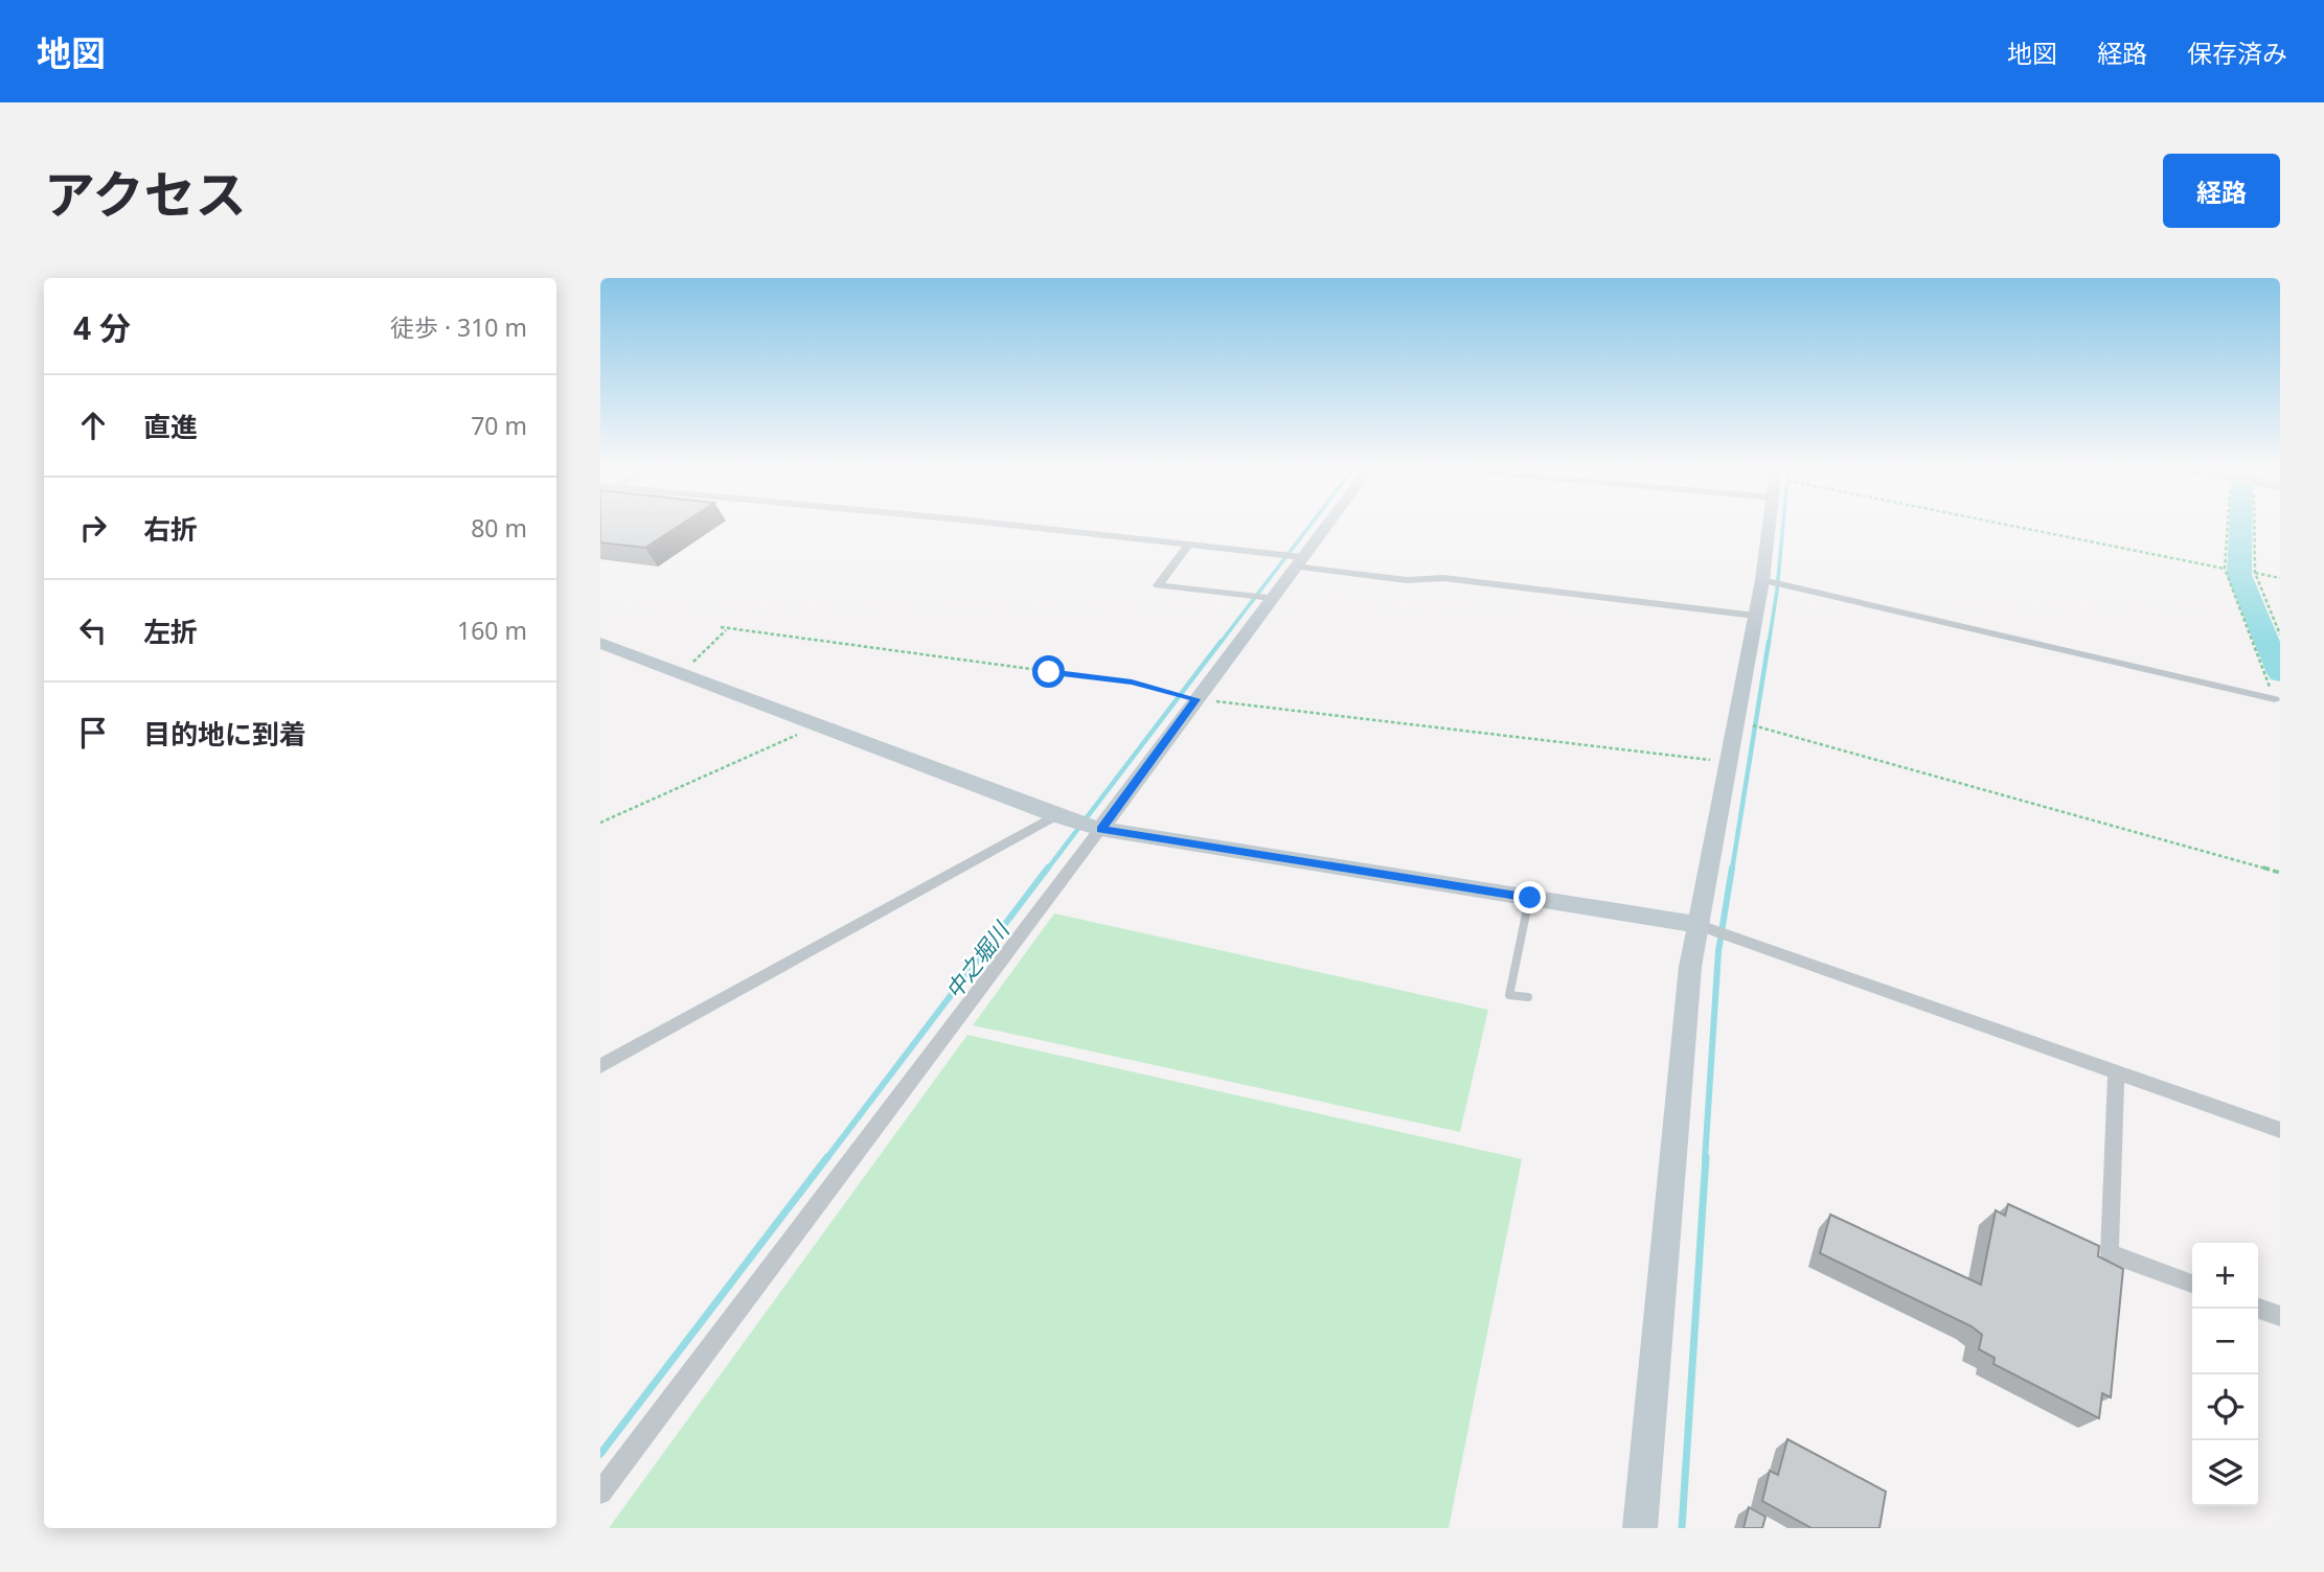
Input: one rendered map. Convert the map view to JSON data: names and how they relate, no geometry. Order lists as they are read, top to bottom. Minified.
{"water":["中之堀川"],"page":{"header":"地図","nav":["地図","経路","保存済み"],"title":"アクセス","buttons":"経路","heading":["4 分","徒歩 · 310 m"],"list":[["直進","70 m"],["右折","80 m"],["左折","160 m"],"目的地に到着"],"map_buttons":["+","−"]}}
